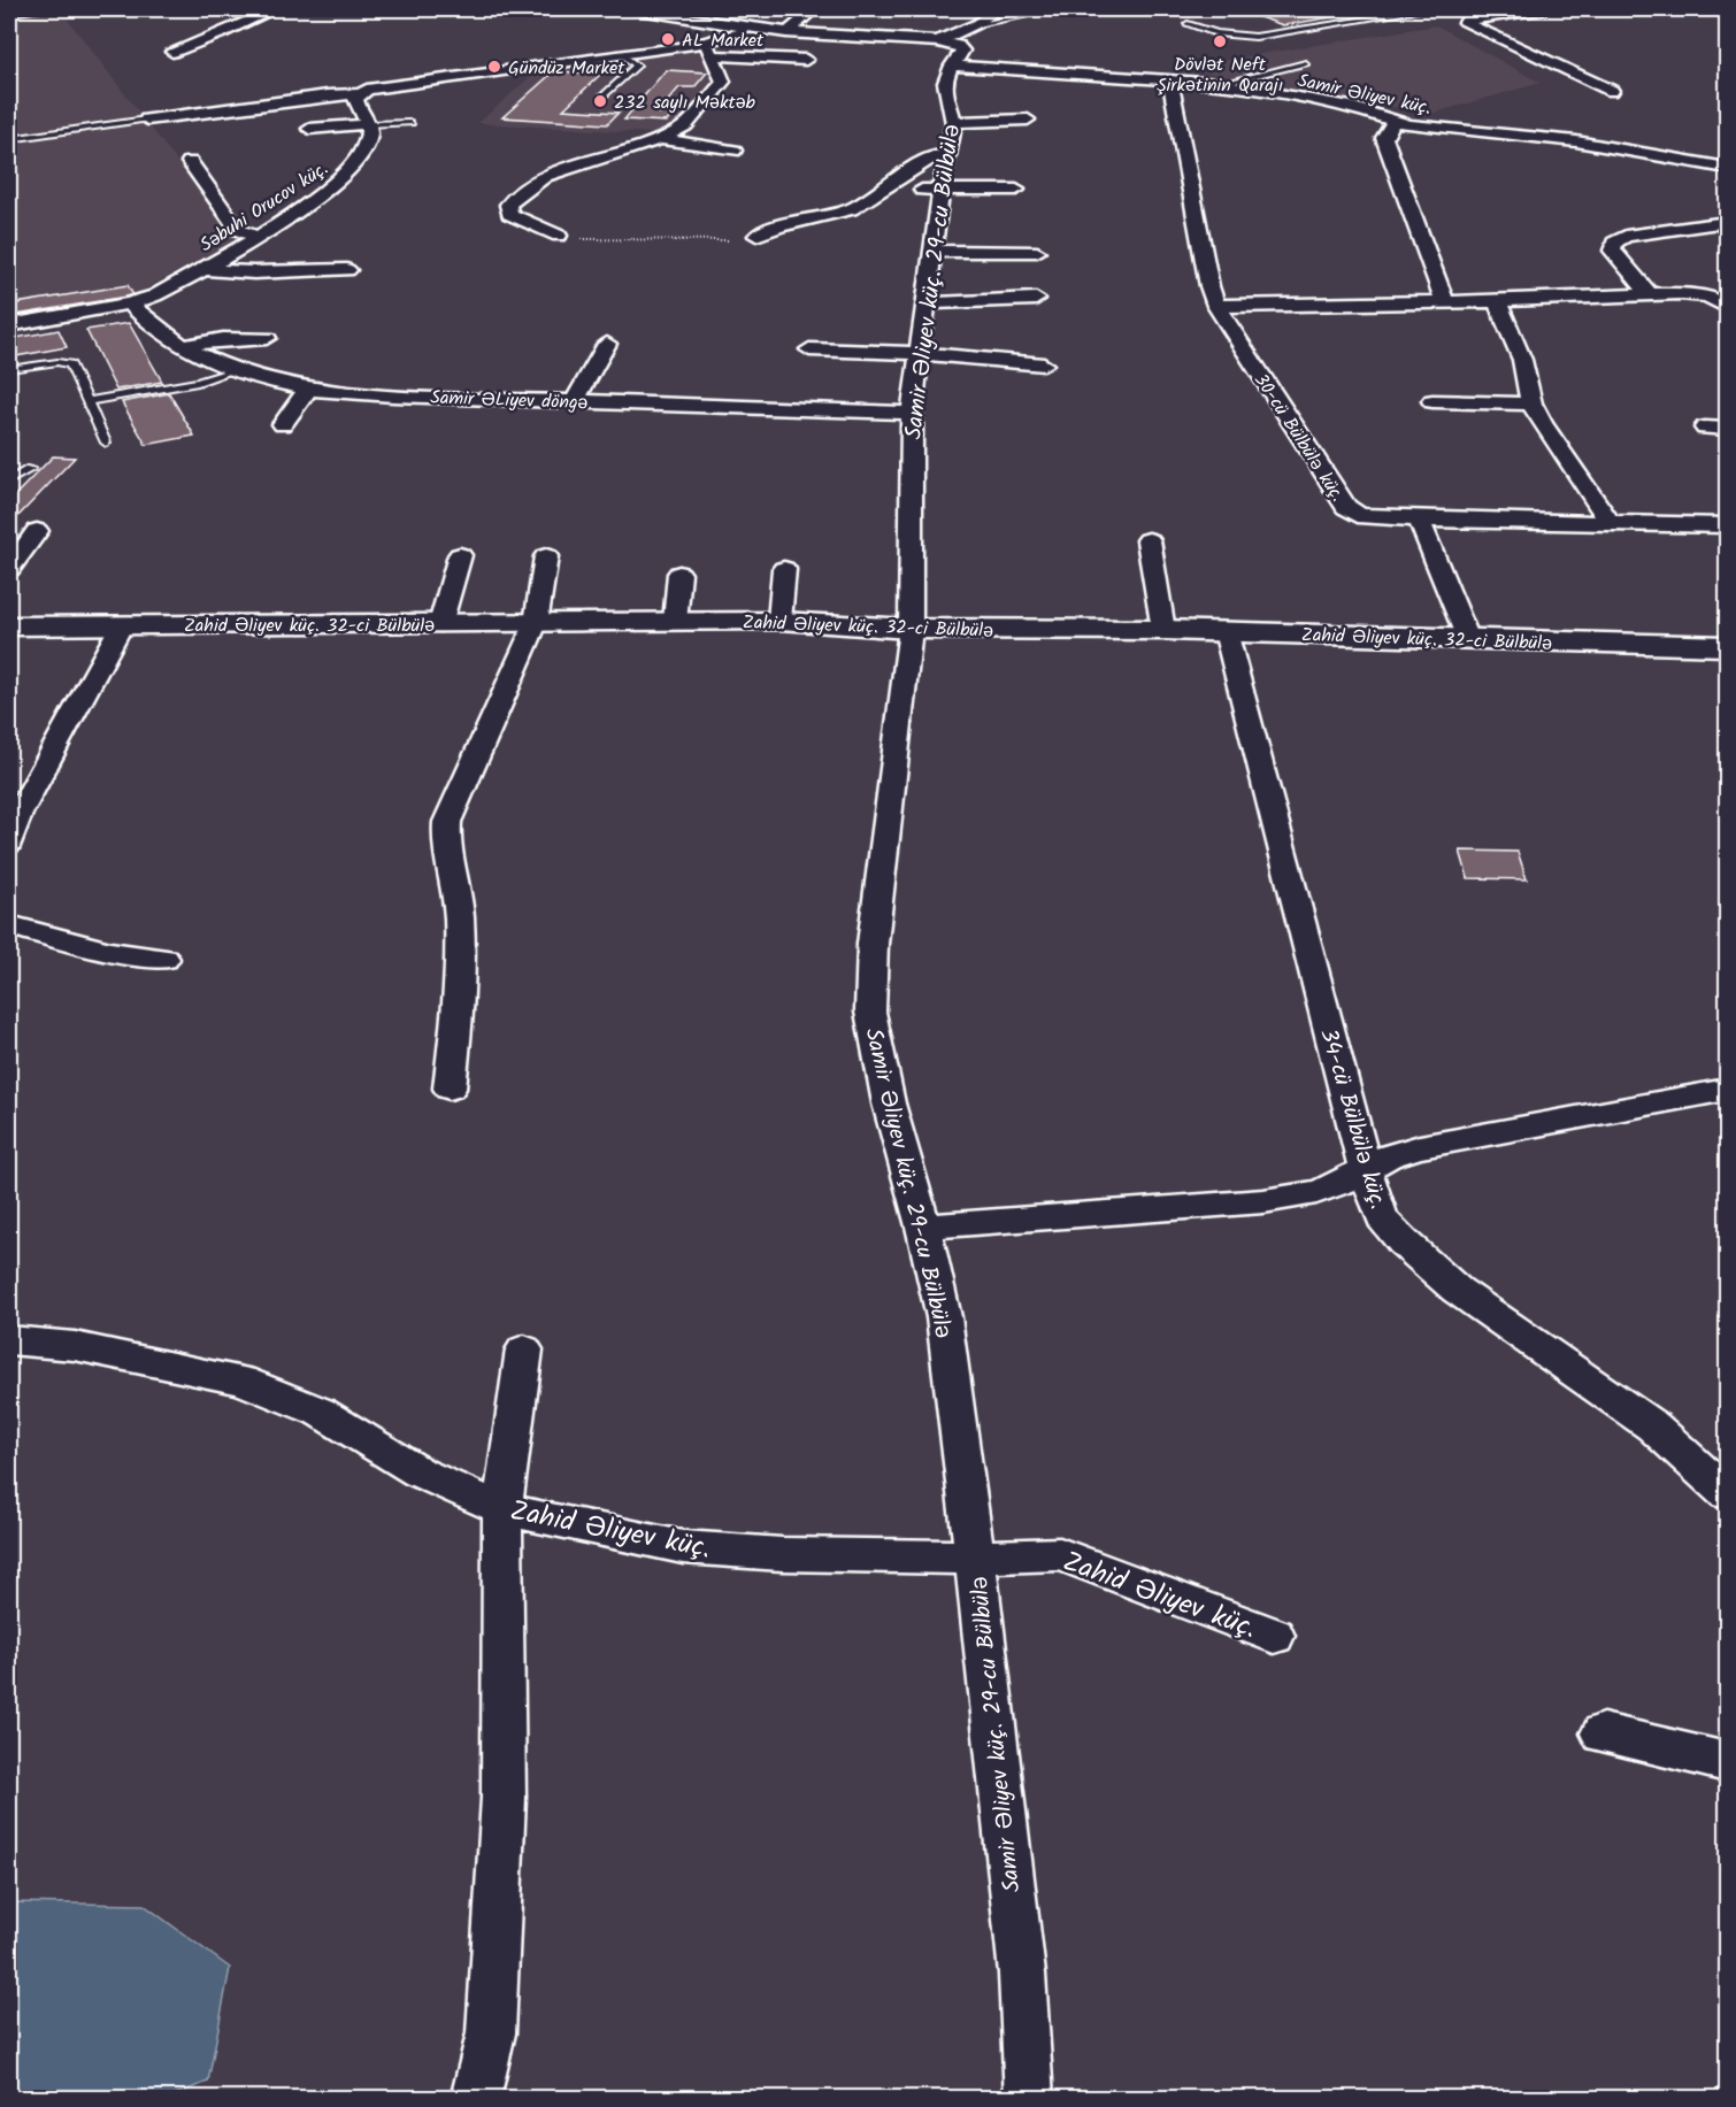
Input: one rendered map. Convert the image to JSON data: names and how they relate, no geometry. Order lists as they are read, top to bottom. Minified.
{"streets":{"street":["Samir Əliyev küç.","Səbuhi Orucov küç.","Samir Əliyev küç. 29-cu Bülbülə","Samir ƏLiyev döngə","30-cü Bülbülə küç.","Zahid Əliyev küç. 32-ci Bülbülə","34-cü Bülbülə küç.","Zahid Əliyev küç."]},"crossings":[["Samir Əliyev küç.","Samir Əliyev küç. 29-cu Bülbülə"],["Samir Əliyev küç.","30-cü Bülbülə küç."],["Səbuhi Orucov küç.","Samir ƏLiyev döngə"],["Samir Əliyev küç. 29-cu Bülbülə","Samir ƏLiyev döngə"],["Samir Əliyev küç. 29-cu Bülbülə","Zahid Əliyev küç. 32-ci Bülbülə"],["Samir Əliyev küç. 29-cu Bülbülə","Zahid Əliyev küç."],["Zahid Əliyev küç. 32-ci Bülbülə","34-cü Bülbülə küç."]],"places":["AL Market","Dövlət Neft Şirkətinin Qarajı","Gündüz Market","232 saylı Məktəb"]}
